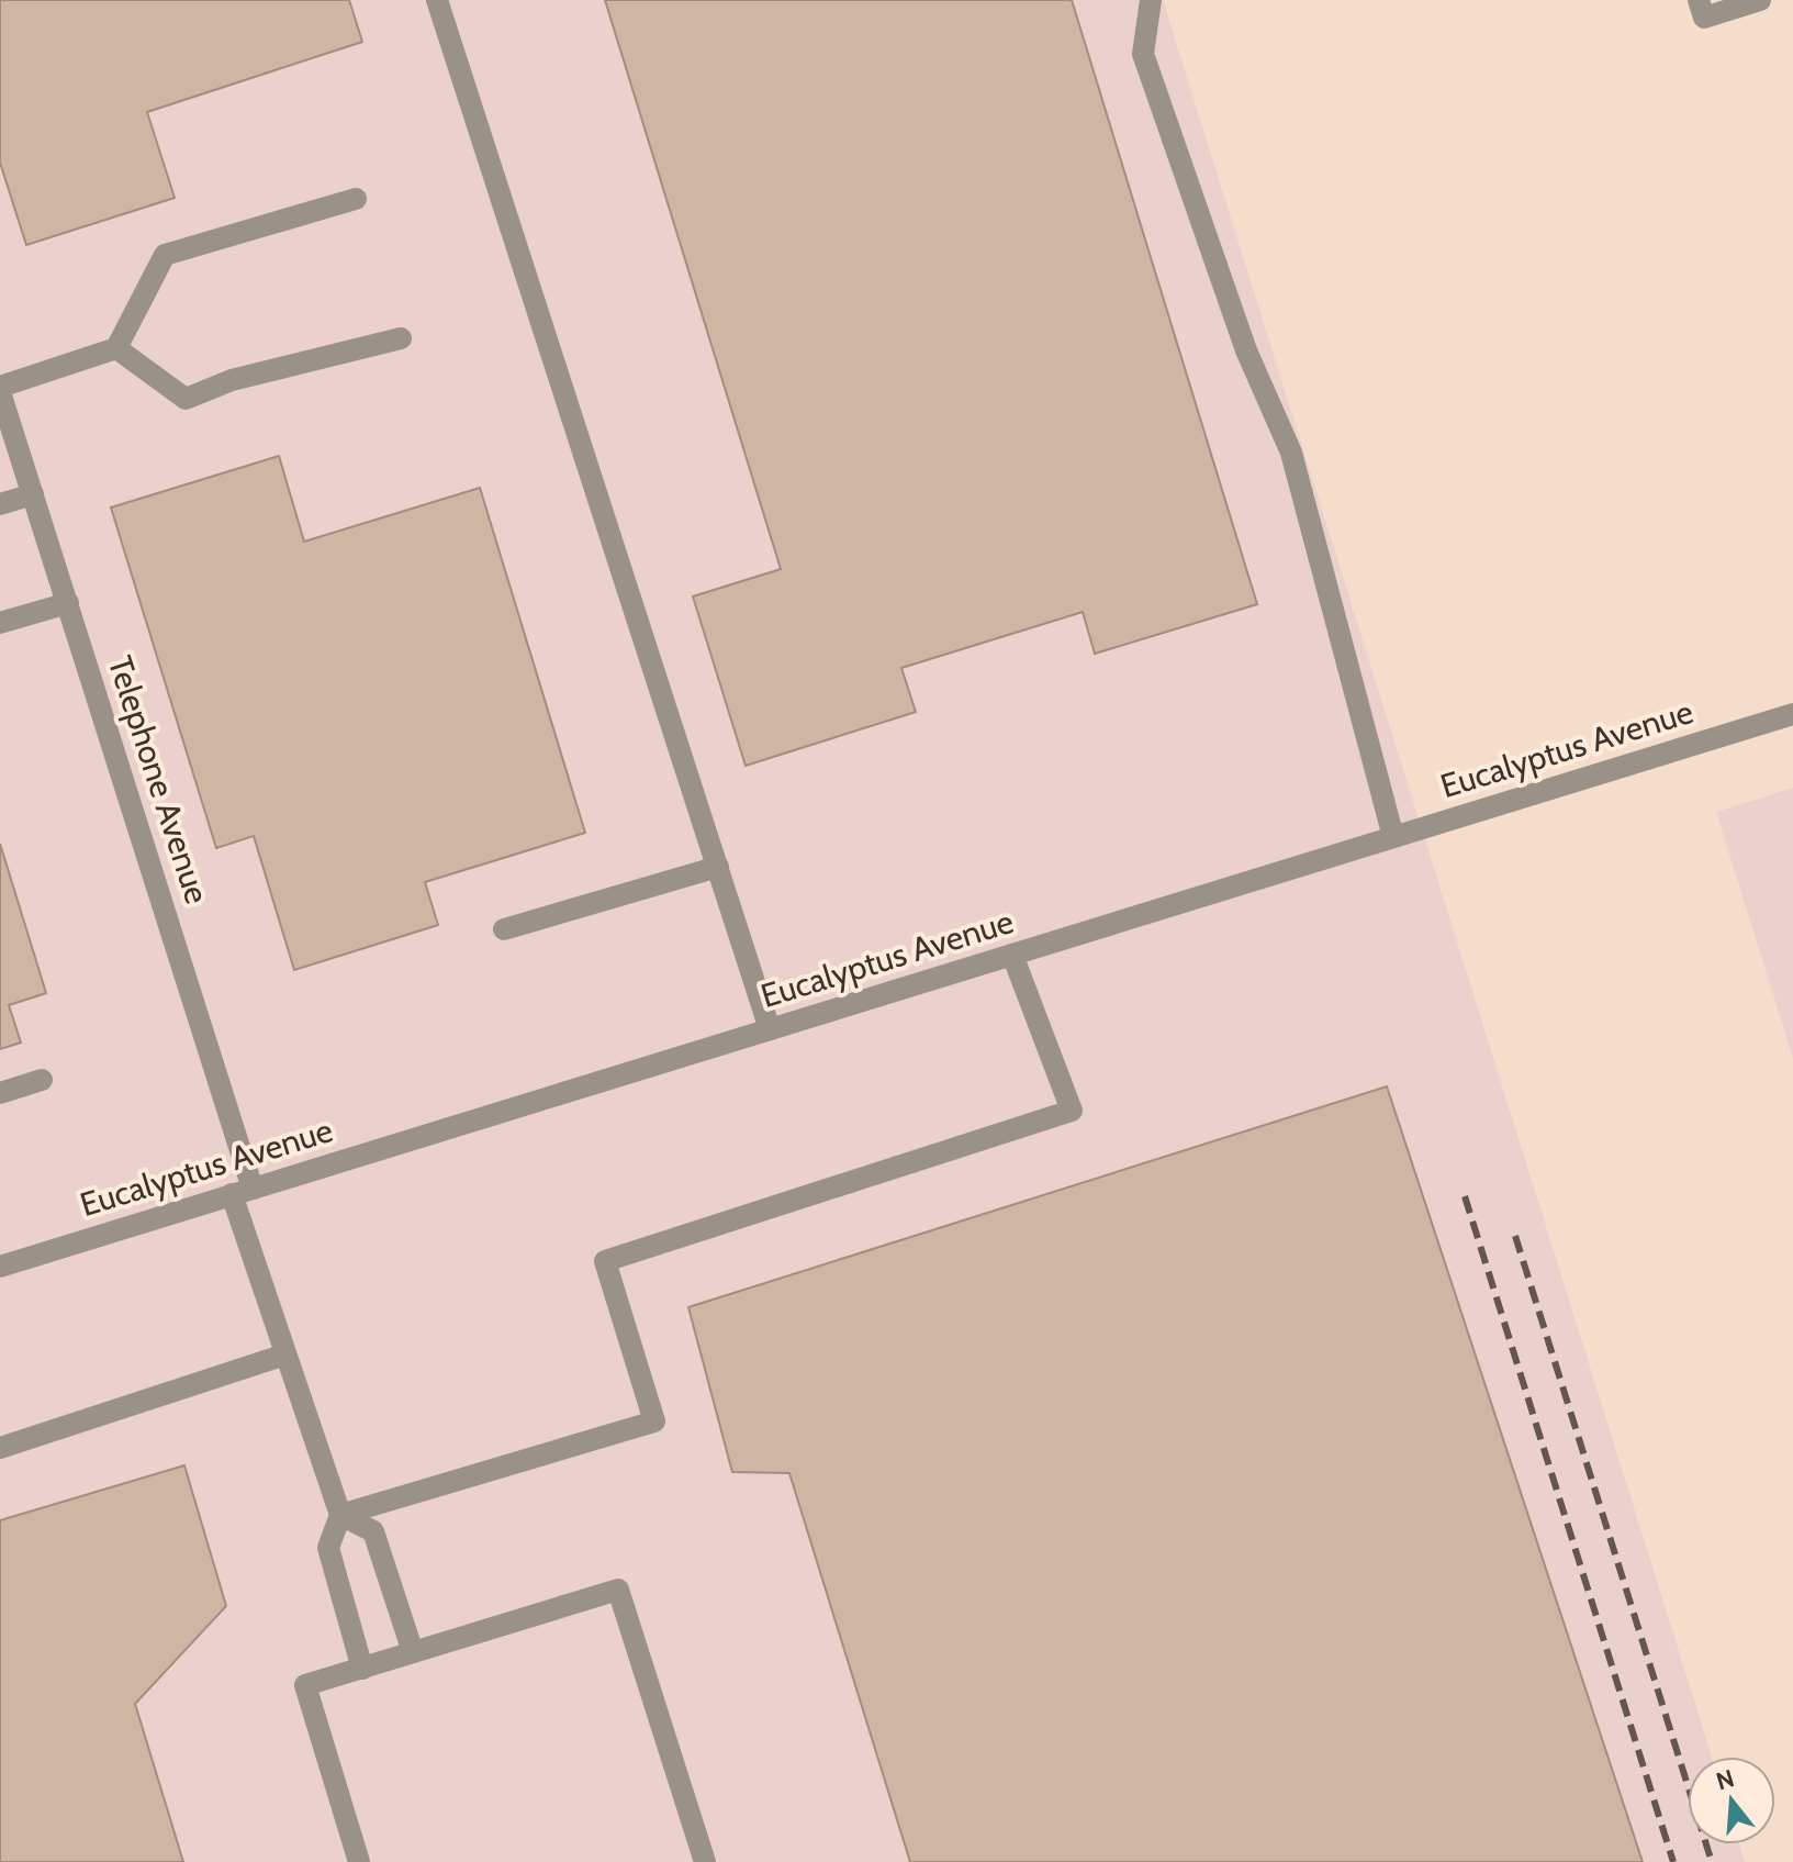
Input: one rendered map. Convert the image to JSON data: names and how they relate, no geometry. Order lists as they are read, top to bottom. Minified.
{"streets":{"street":["Eucalyptus Avenue","Telephone Avenue"]},"crossings":[["Eucalyptus Avenue","Telephone Avenue"]],"north":"top"}
